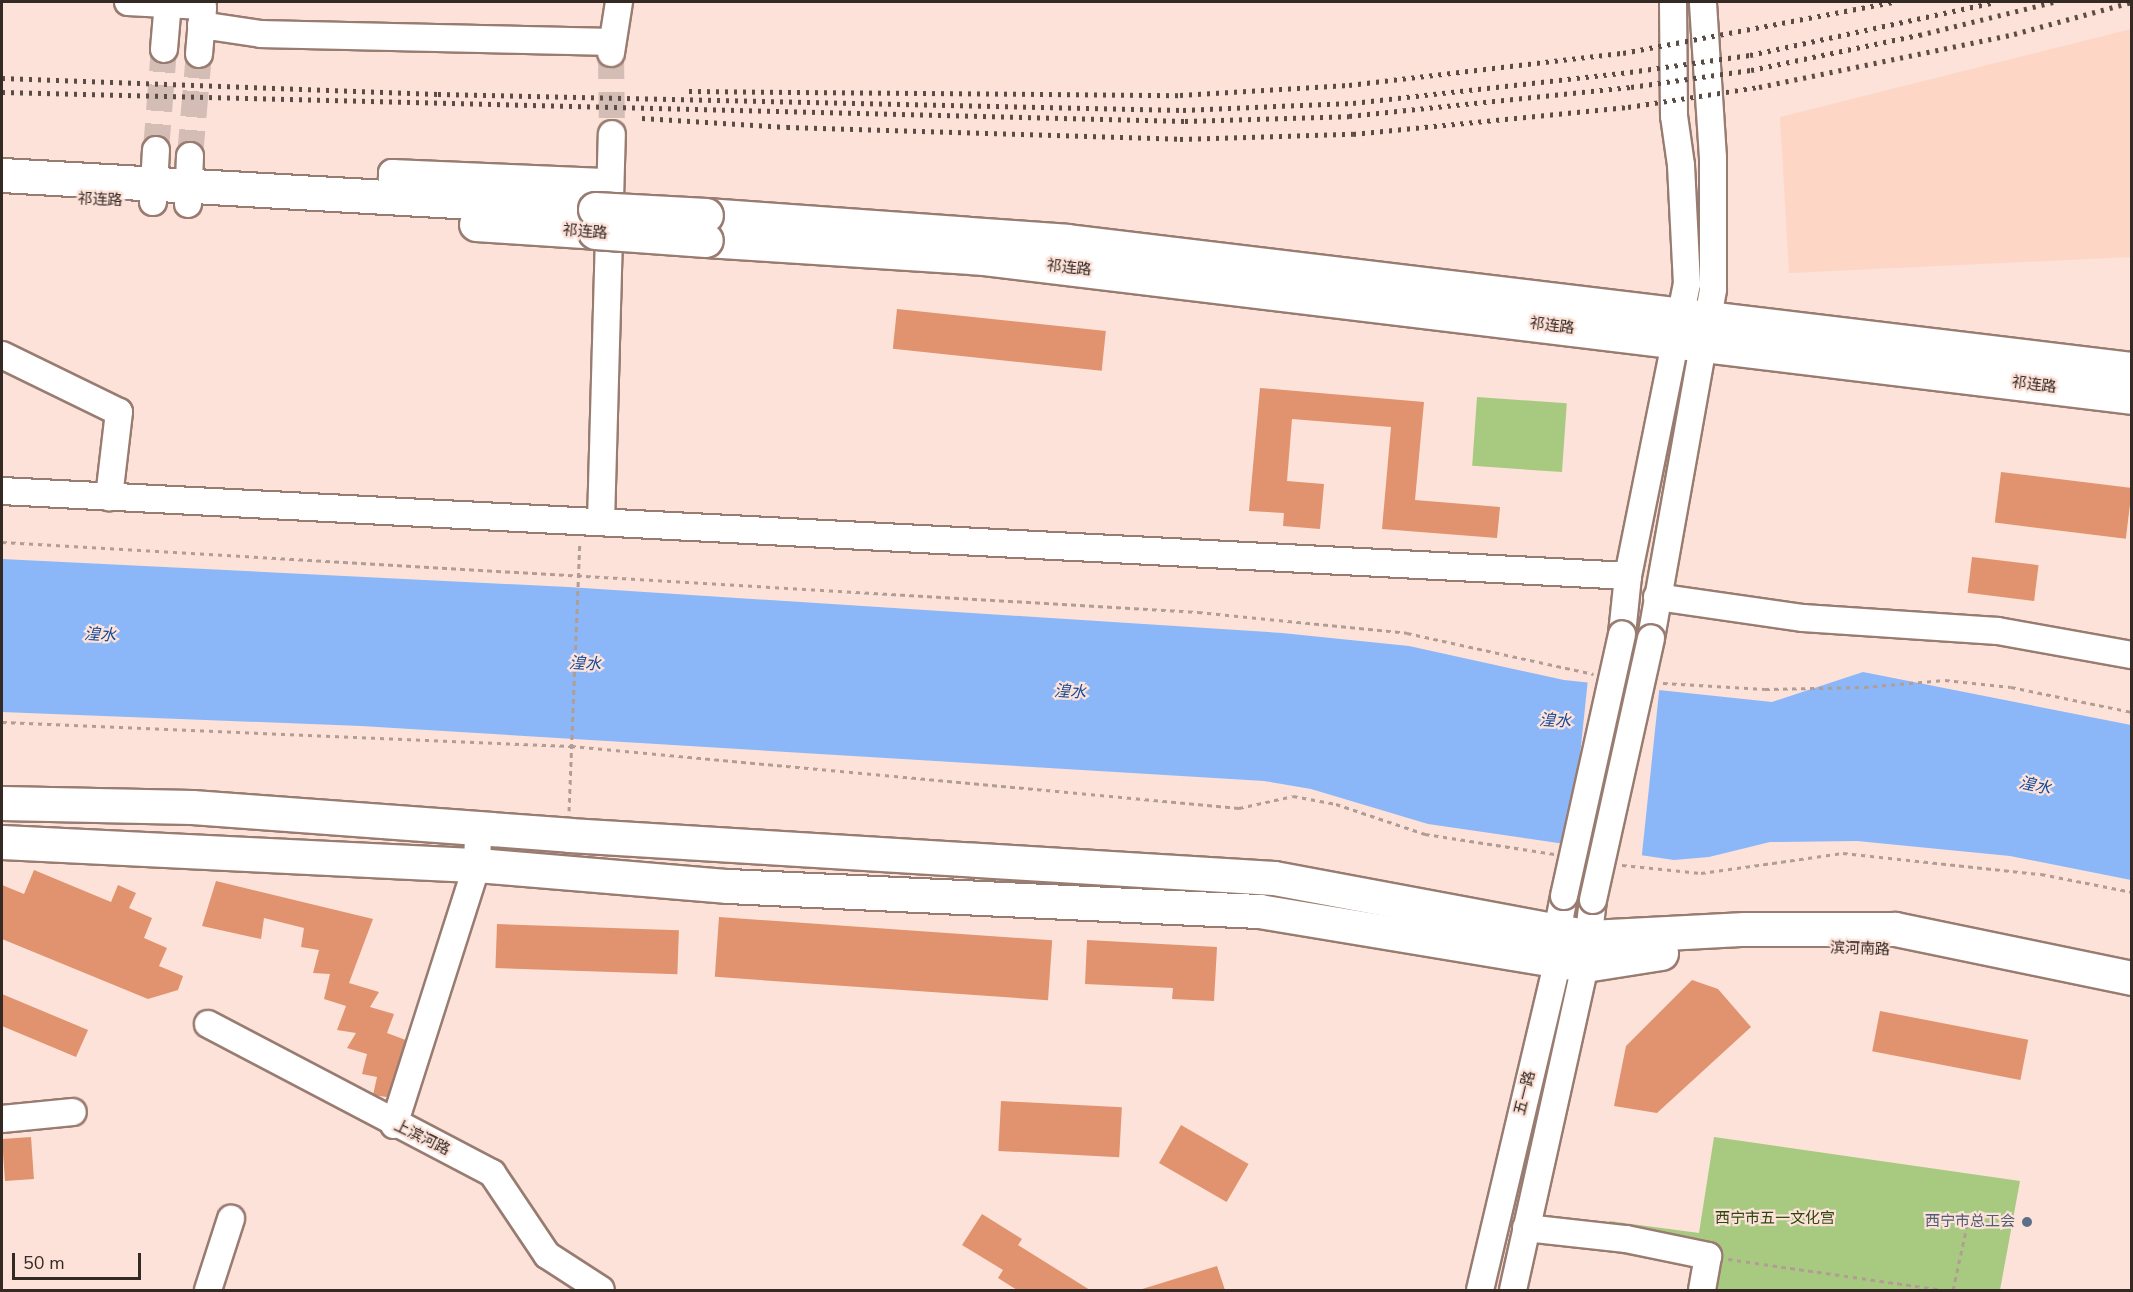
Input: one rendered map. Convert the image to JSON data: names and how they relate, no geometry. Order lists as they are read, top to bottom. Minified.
{"streets":{"main road":["祁连路","滨河南路"],"street":["五一路","上滨河路"]},"crossings":[["祁连路","五一路"],["滨河南路","五一路"]],"water":["湟水"],"parks":["西宁市五一文化宫"],"places":["西宁市总工会"],"scale_bar":"50 m"}
